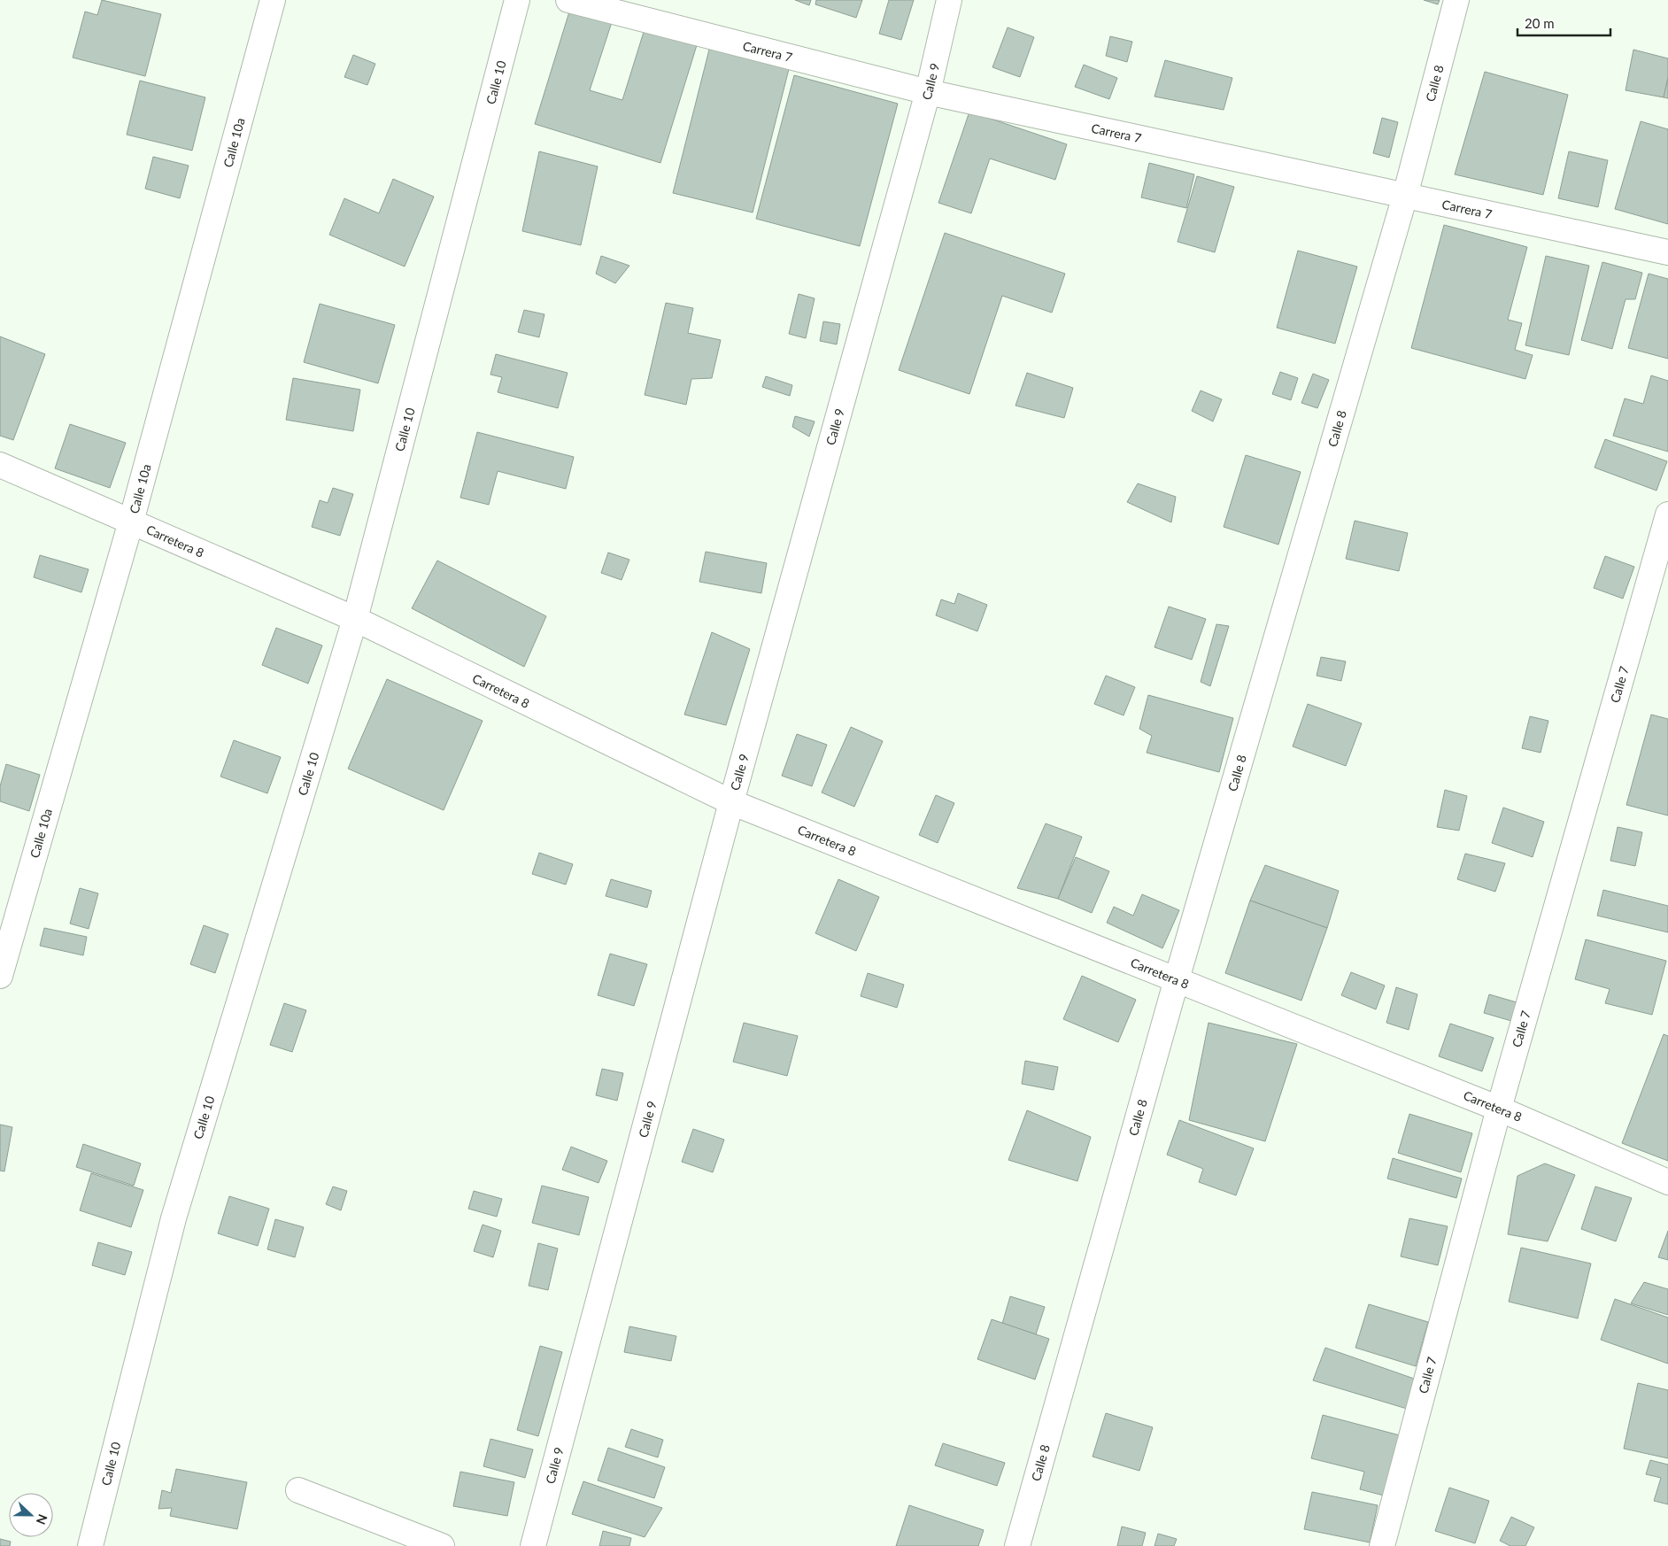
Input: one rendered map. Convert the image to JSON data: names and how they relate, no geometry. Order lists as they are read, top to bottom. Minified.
{"streets":{"street":["Carrera 7","Calle 9","Calle 10","Calle 8","Calle 10a","Carretera 8","Calle 7"]},"crossings":[["Carrera 7","Calle 9"],["Carrera 7","Calle 8"],["Calle 9","Carretera 8"],["Calle 10","Carretera 8"],["Calle 8","Carretera 8"],["Calle 10a","Carretera 8"],["Carretera 8","Calle 7"]],"scale_bar":"20 m","north":"right"}
